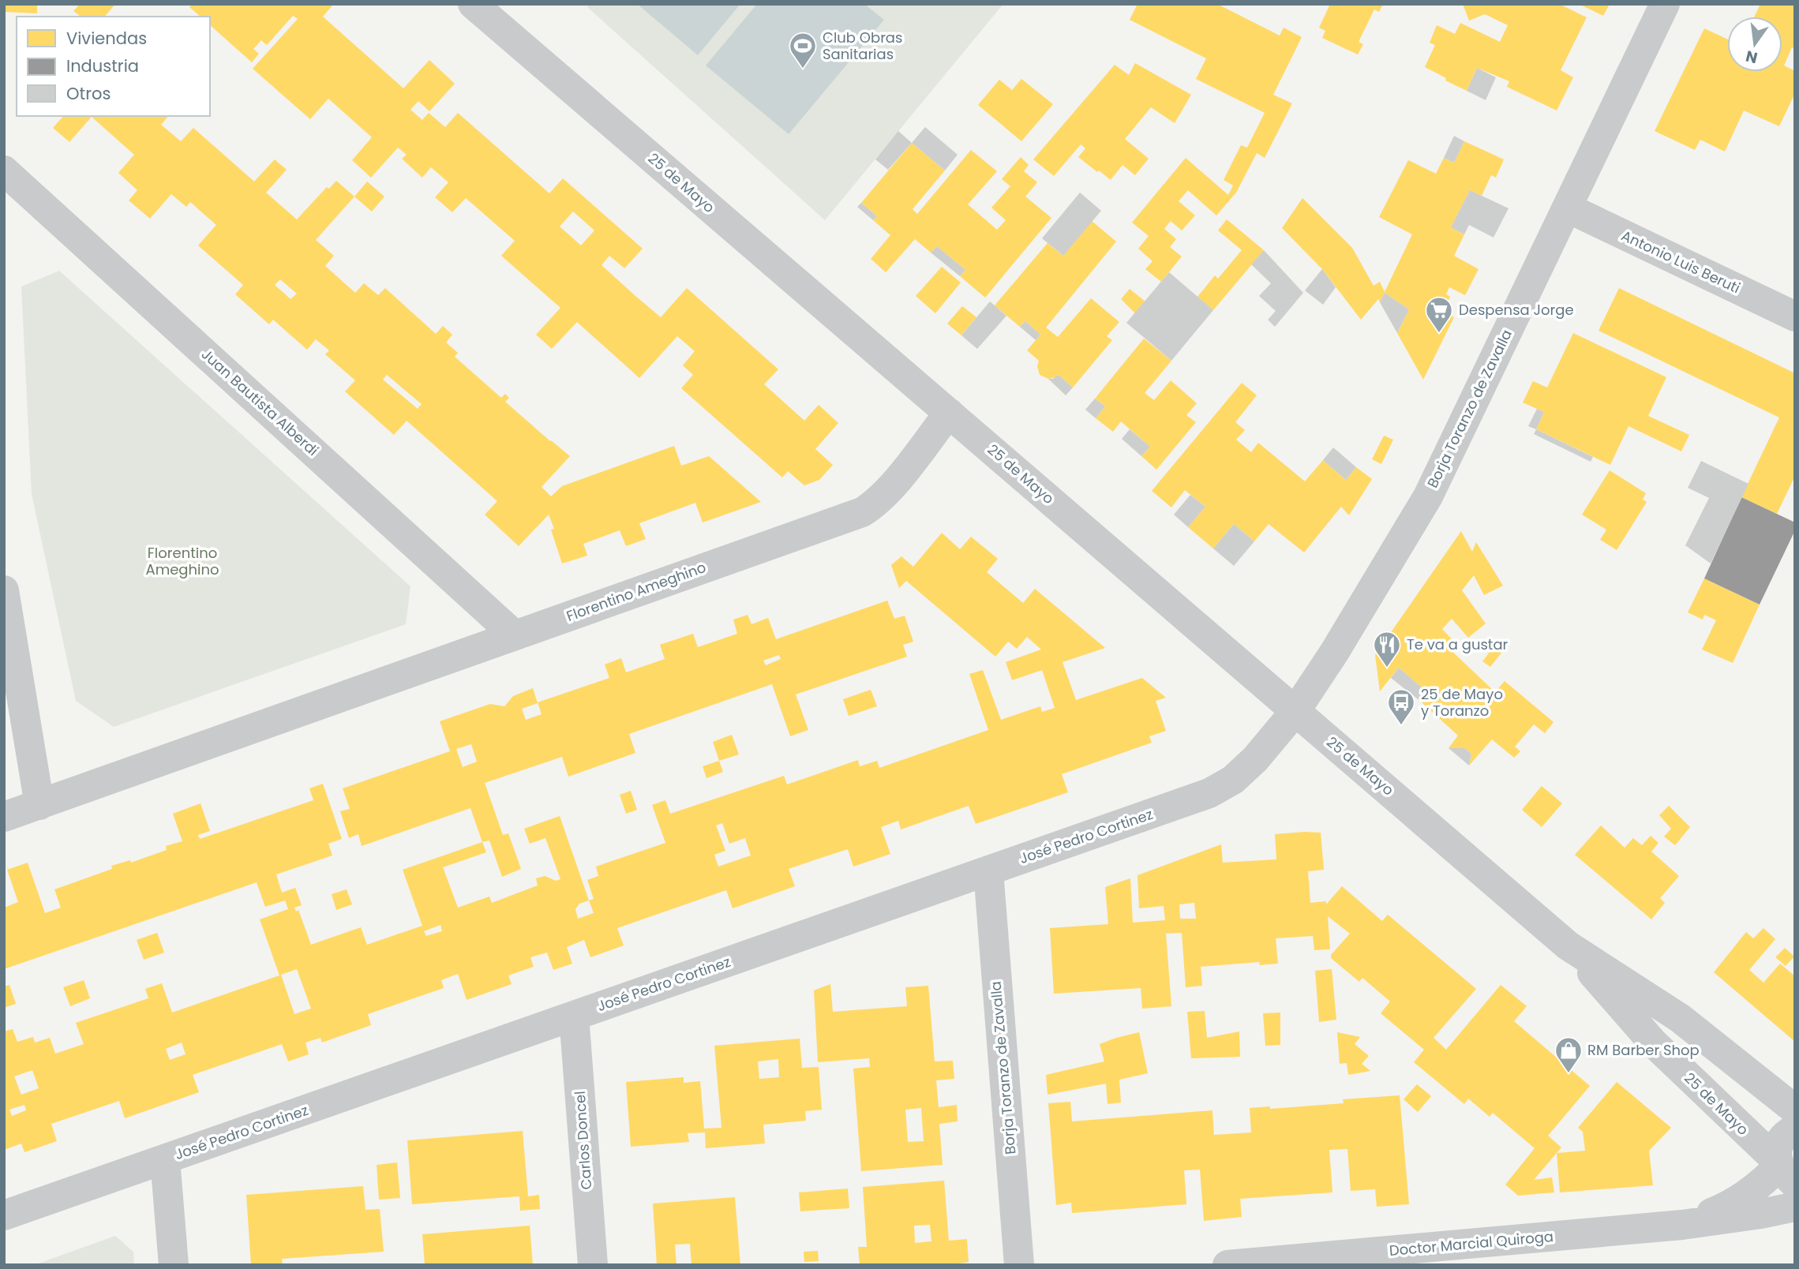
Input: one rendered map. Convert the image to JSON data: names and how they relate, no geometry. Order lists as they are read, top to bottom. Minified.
{"streets":{"street":["25 de Mayo","Antonio Luis Beruti","Juan Bautista Alberdi","Borja Toranzo de Zavalla","Florentino Ameghino","José Pedro Cortinez","Carlos Doncel","Doctor Marcial Quiroga"]},"crossings":[["25 de Mayo","Borja Toranzo de Zavalla"],["25 de Mayo","Florentino Ameghino"],["25 de Mayo","José Pedro Cortinez"],["25 de Mayo","Doctor Marcial Quiroga"],["Antonio Luis Beruti","Borja Toranzo de Zavalla"],["Juan Bautista Alberdi","Florentino Ameghino"],["Borja Toranzo de Zavalla","José Pedro Cortinez"],["José Pedro Cortinez","Carlos Doncel"]],"parks":["Florentino Ameghino"],"places":{"sports":["Club Obras Sanitarias"],"supermarket":["Despensa Jorge"],"restaurant":["Te va a gustar"],"bus stop":["25 de Mayo y Toranzo"],"shop":["RM Barber Shop"]},"legend":["Viviendas","Industria","Otros"],"north":"bottom"}
